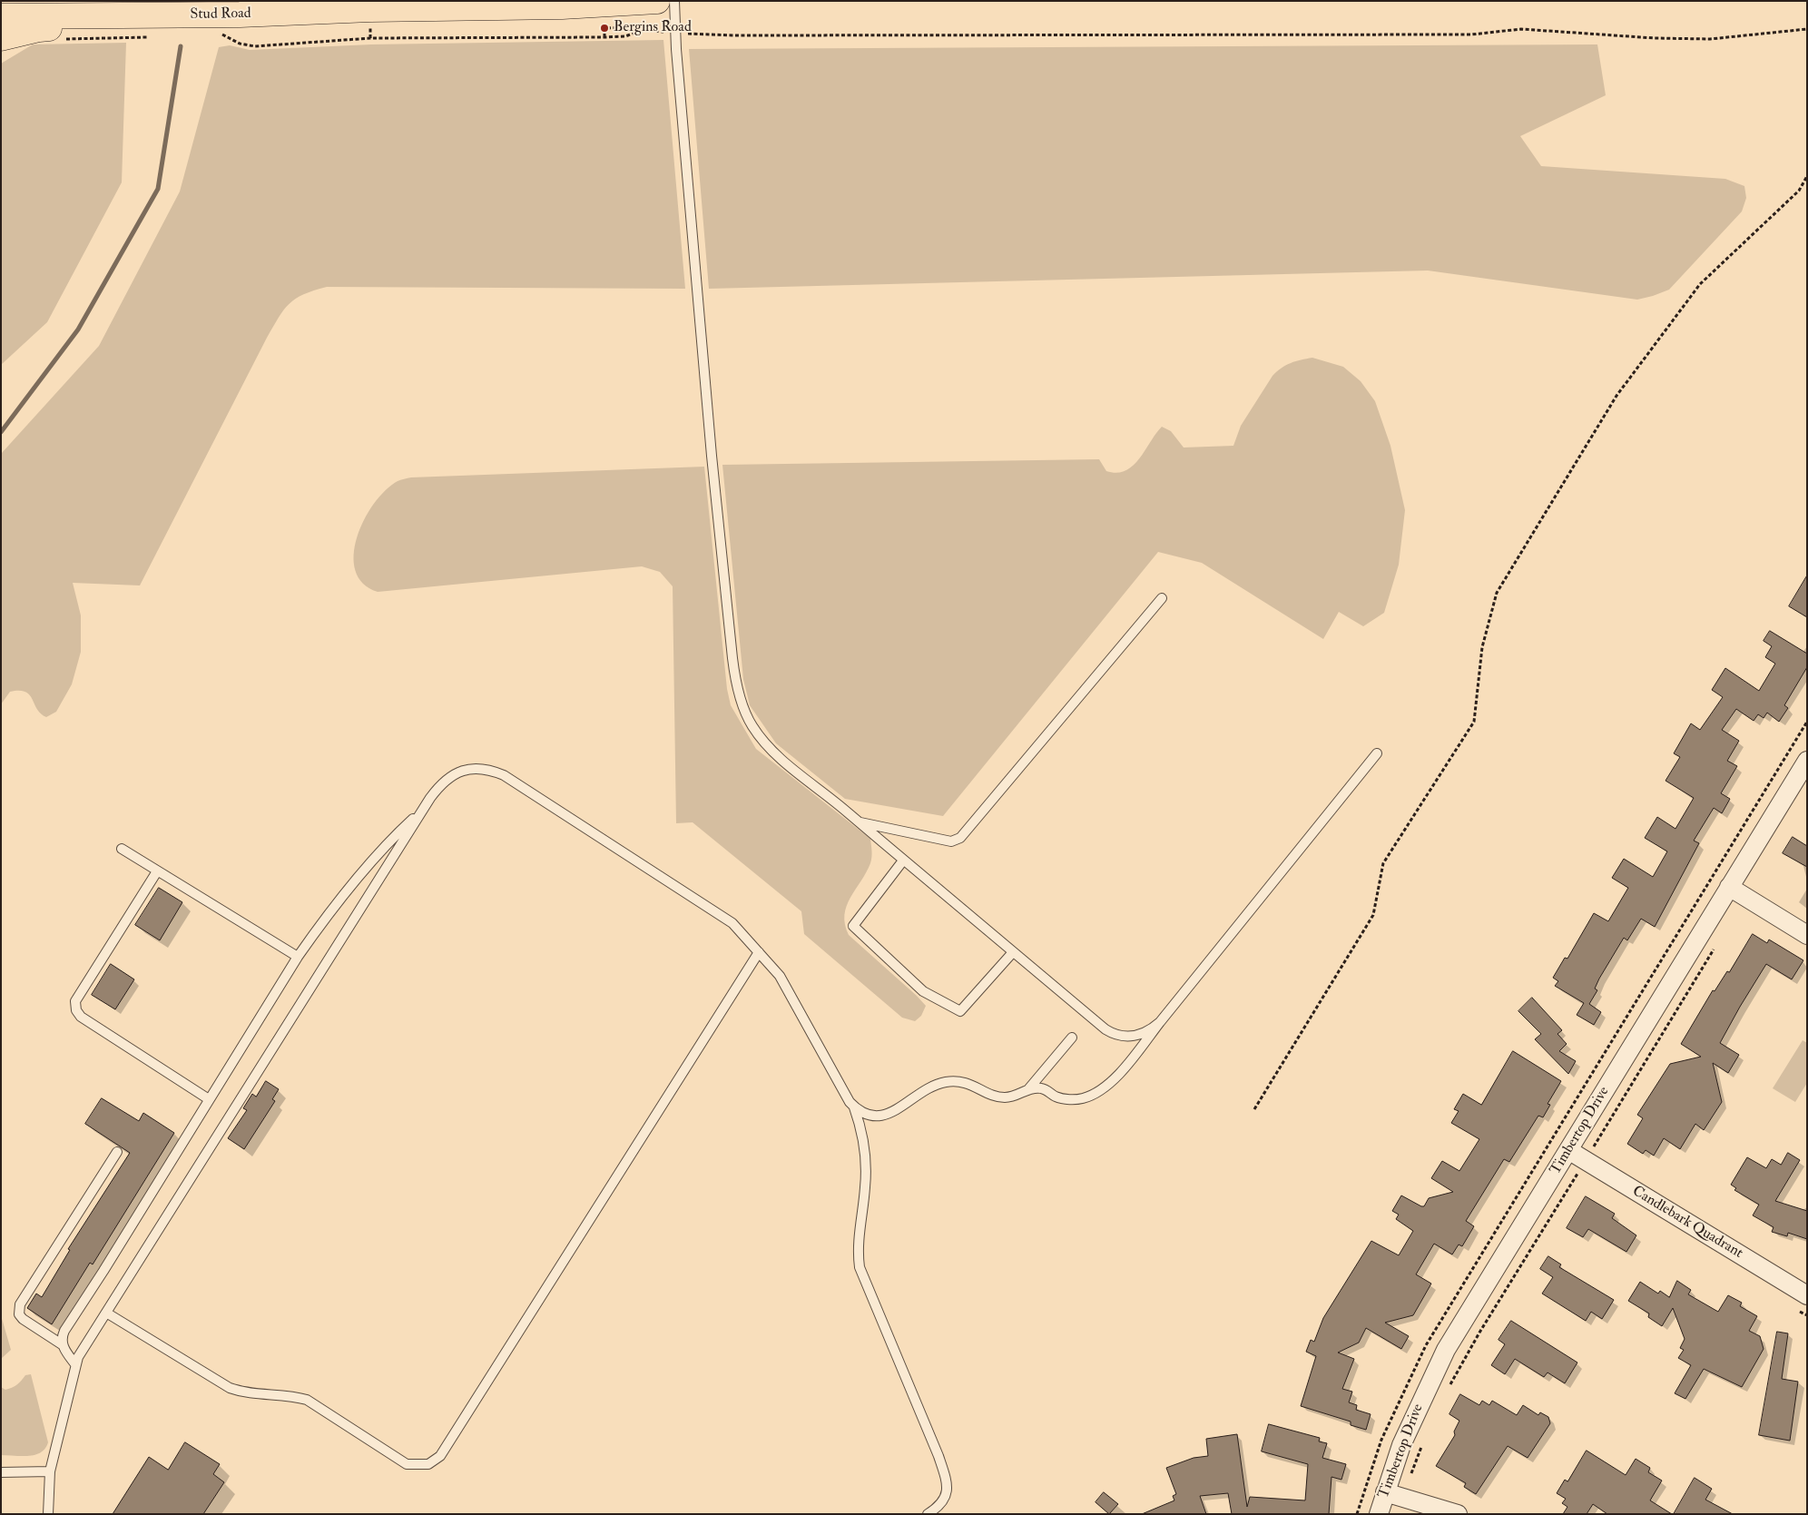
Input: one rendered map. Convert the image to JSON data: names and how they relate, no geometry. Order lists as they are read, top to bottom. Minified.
{"streets":{"highway":["Stud Road"],"street":["Timbertop Drive","Candlebark Quadrant"]},"crossings":[["Timbertop Drive","Candlebark Quadrant"]],"places":["Bergins Road"]}
